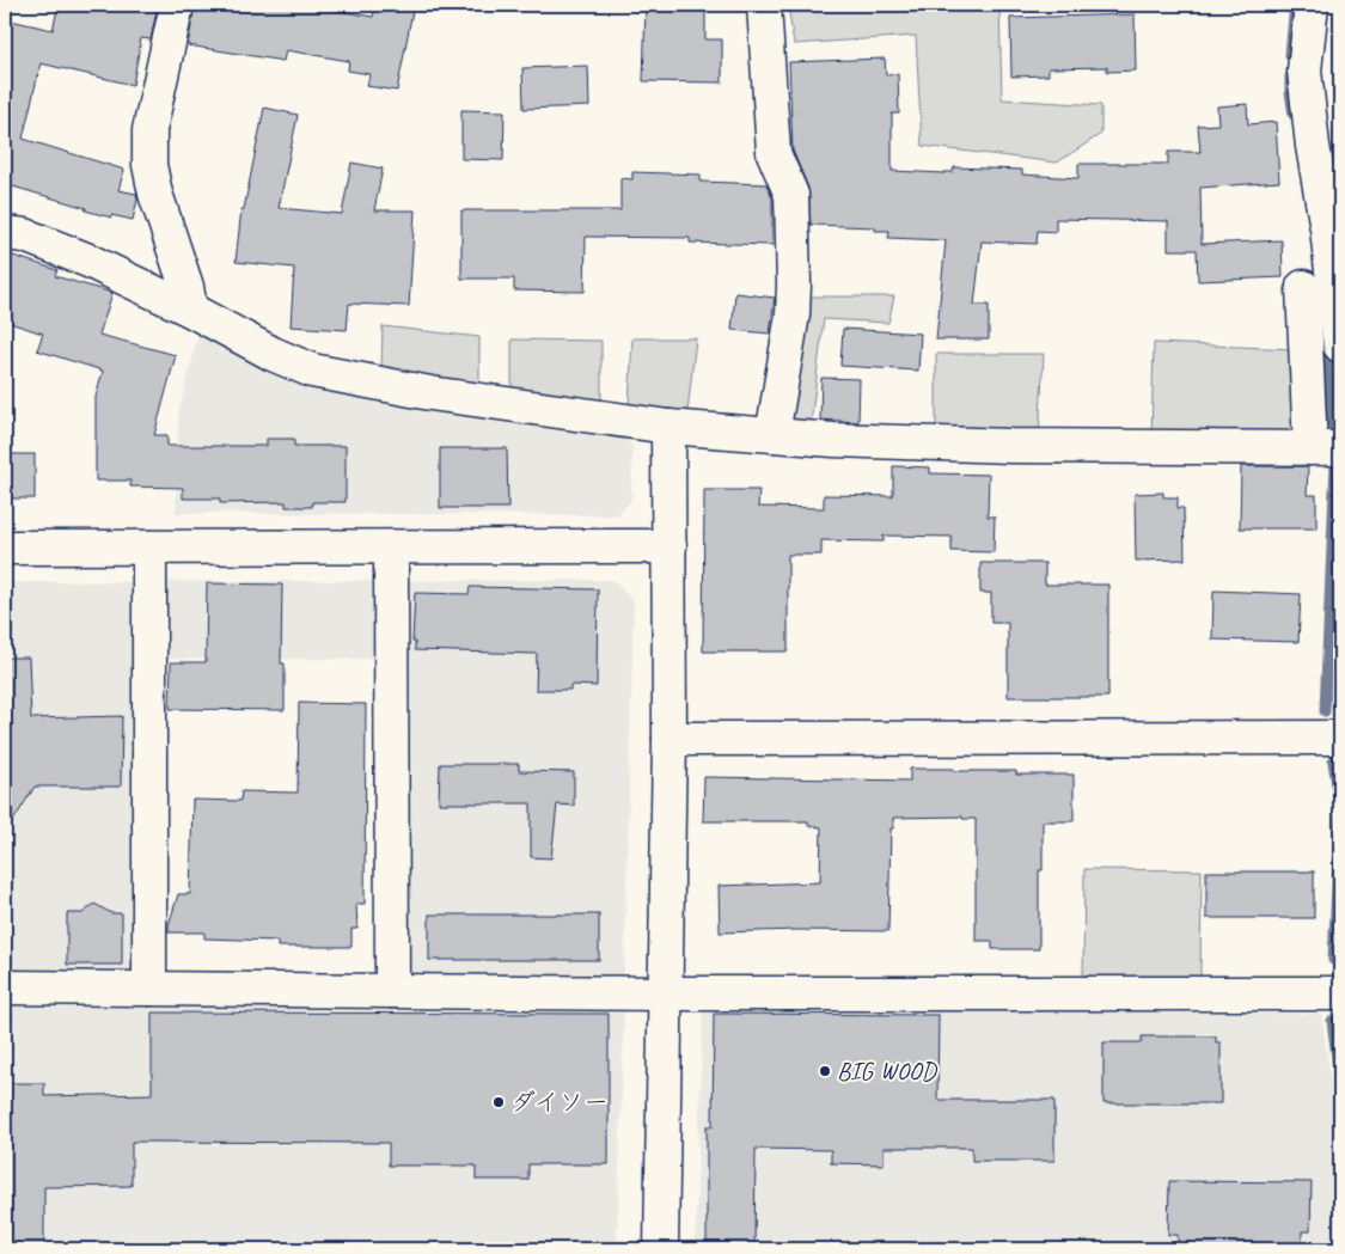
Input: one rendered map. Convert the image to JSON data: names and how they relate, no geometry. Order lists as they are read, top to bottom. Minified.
{"places":["BIG WOOD","ダイソー"]}
